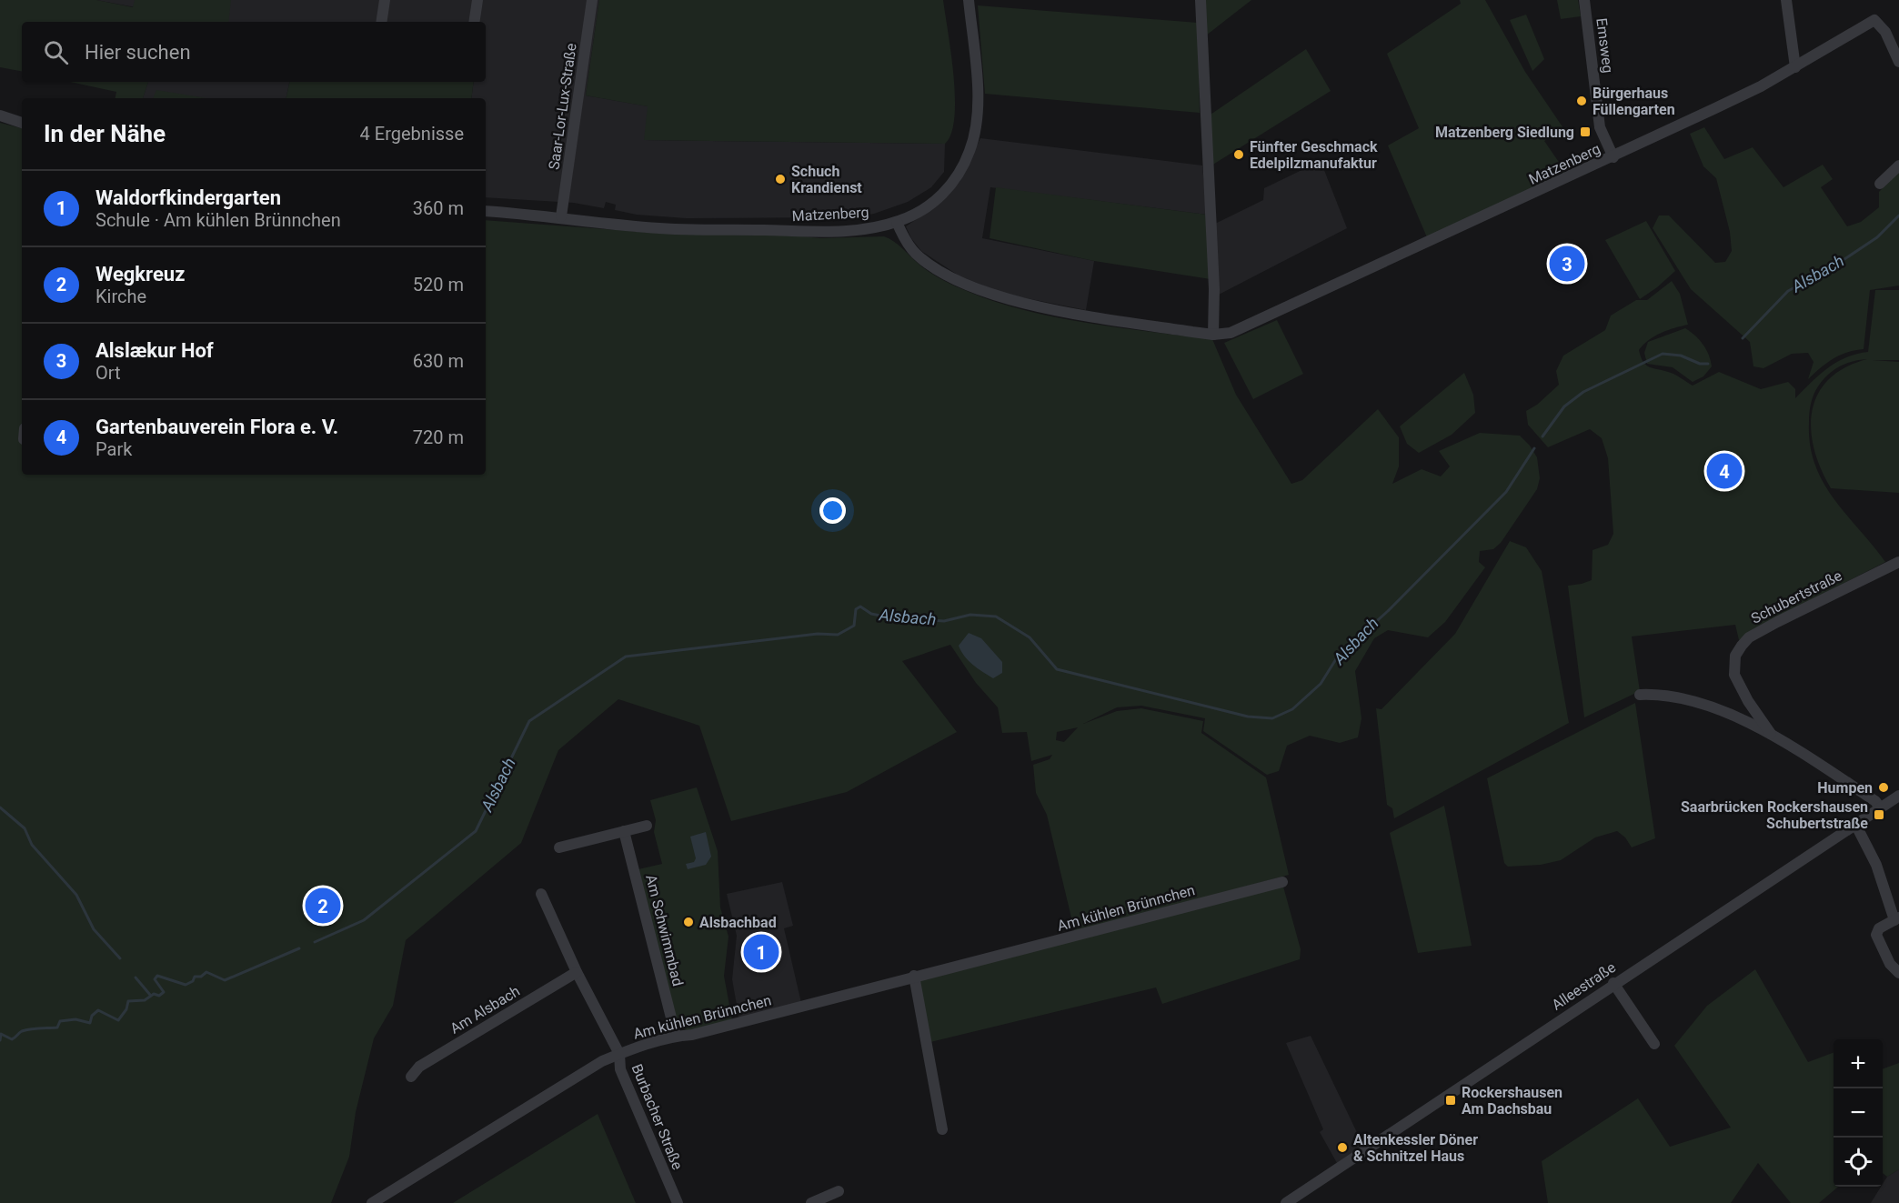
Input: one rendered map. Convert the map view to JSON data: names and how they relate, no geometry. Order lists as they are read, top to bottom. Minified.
{"streets":{"street":["Emsweg","Saar-Lor-Lux-Straße","Matzenberg","Schubertstraße","Am kühlen Brünnchen","Am Schwimmbad","Alleestraße","Am Alsbach","Burbacher Straße"]},"crossings":[["Emsweg","Matzenberg"],["Saar-Lor-Lux-Straße","Matzenberg"],["Schubertstraße","Alleestraße"],["Am kühlen Brünnchen","Am Schwimmbad"],["Am kühlen Brünnchen","Burbacher Straße"],["Am Alsbach","Burbacher Straße"]],"water":["Alsbach"],"places":{"other":["Bürgerhaus Füllengarten","Fünfter Geschmack Edelpilzmanufaktur","Schuch Krandienst","Humpen","Alsbachbad","Altenkessler Döner & Schnitzel Haus"],"transit":["Matzenberg Siedlung","Saarbrücken Rockershausen Schubertstraße","Rockershausen Am Dachsbau"]},"page":{"search":"Hier suchen","heading":["In der Nähe","4 Ergebnisse"],"list":[{"mark":"1","name":"Waldorfkindergarten","note":"Schule · Am kühlen Brünnchen","value":"360 m"},{"mark":"2","name":"Wegkreuz","note":"Kirche","value":"520 m"},{"mark":"3","name":"Alslækur Hof","note":"Ort","value":"630 m"},{"mark":"4","name":"Gartenbauverein Flora e. V.","note":"Park","value":"720 m"}],"pins":["3","4","2","1"],"map_buttons":["+","−"]}}
